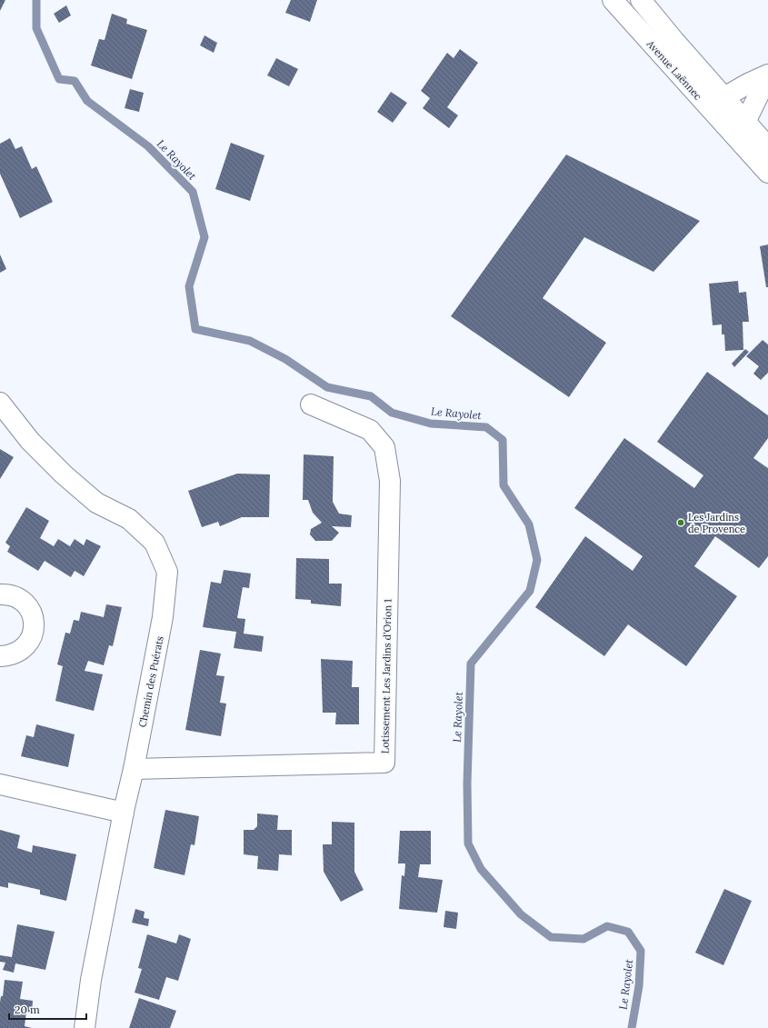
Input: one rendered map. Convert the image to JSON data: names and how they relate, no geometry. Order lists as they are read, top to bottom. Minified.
{"streets":{"street":["Avenue Laënnec","Lotissement Les Jardins d'Orion 1","Chemin des Puérats"]},"crossings":[["Lotissement Les Jardins d'Orion 1","Chemin des Puérats"]],"water":["Le Rayolet"],"places":["Les Jardins de Provence"],"scale_bar":"20 m"}
